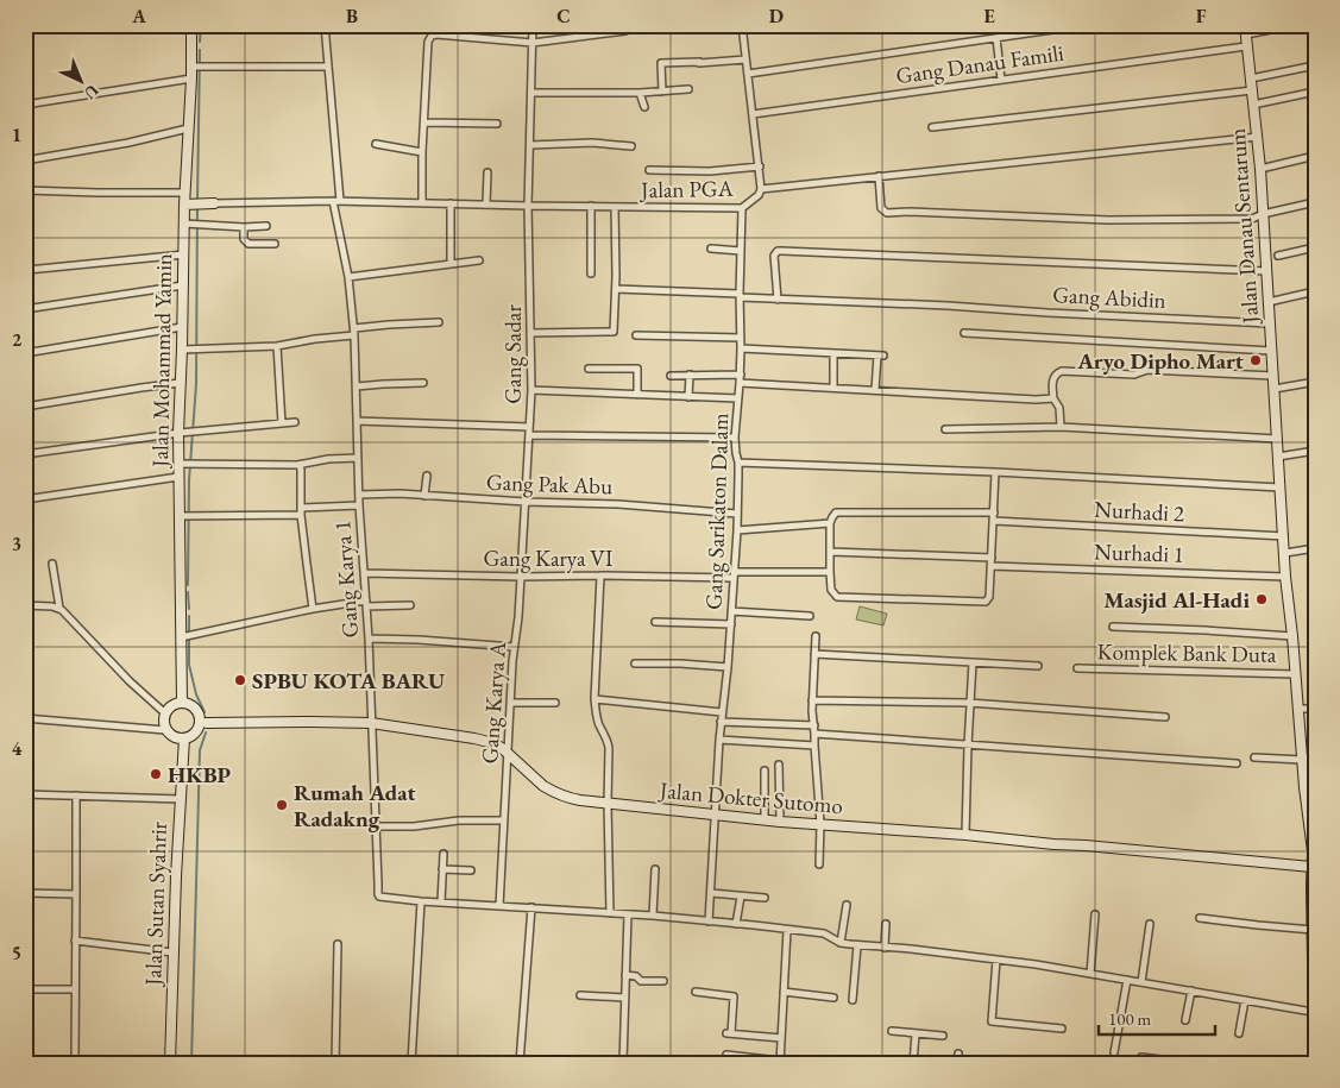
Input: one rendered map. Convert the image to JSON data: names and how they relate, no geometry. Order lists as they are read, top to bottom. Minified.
{"streets":{"street":["Gang Danau Famili","Jalan PGA","Jalan Danau Sentarum","Gang Abidin","Gang Sadar","Jalan Mohammad Yamin","Gang Pak Abu","Gang Sarikaton Dalam","Nurhadi 2","Nurhadi 1","Gang Karya VI","Gang Karya 1","Komplek Bank Duta","Gang Karya A","Jalan Dokter Sutomo","Jalan Sutan Syahrir"]},"crossings":[["Gang Danau Famili","Jalan Danau Sentarum"],["Jalan PGA","Jalan Danau Sentarum"],["Jalan PGA","Gang Sadar"],["Jalan PGA","Gang Sarikaton Dalam"],["Jalan PGA","Gang Karya 1"],["Jalan Danau Sentarum","Gang Abidin"],["Jalan Danau Sentarum","Nurhadi 2"],["Jalan Danau Sentarum","Nurhadi 1"],["Jalan Danau Sentarum","Gang Karya 1"],["Jalan Danau Sentarum","Komplek Bank Duta"],["Jalan Danau Sentarum","Jalan Dokter Sutomo"],["Gang Abidin","Gang Sarikaton Dalam"],["Gang Sadar","Gang Pak Abu"],["Gang Sadar","Gang Karya A"],["Jalan Mohammad Yamin","Jalan Dokter Sutomo"],["Jalan Mohammad Yamin","Jalan Sutan Syahrir"],["Gang Pak Abu","Gang Sarikaton Dalam"],["Gang Pak Abu","Gang Karya 1"],["Gang Pak Abu","Gang Karya A"],["Gang Sarikaton Dalam","Gang Karya VI"],["Gang Sarikaton Dalam","Gang Karya 1"],["Gang Sarikaton Dalam","Jalan Dokter Sutomo"],["Gang Karya VI","Gang Karya 1"],["Gang Karya VI","Gang Karya A"],["Gang Karya 1","Gang Karya A"],["Gang Karya 1","Jalan Dokter Sutomo"],["Gang Karya A","Jalan Dokter Sutomo"],["Jalan Dokter Sutomo","Jalan Sutan Syahrir"]],"places":["Aryo Dipho Mart","Masjid Al-Hadi","SPBU KOTA BARU","HKBP","Rumah Adat Radakng"],"scale_bar":"100 m","north":"bottom right","grid":{"columns":["A","B","C","D","E","F"],"rows":["1","2","3","4","5"]}}
